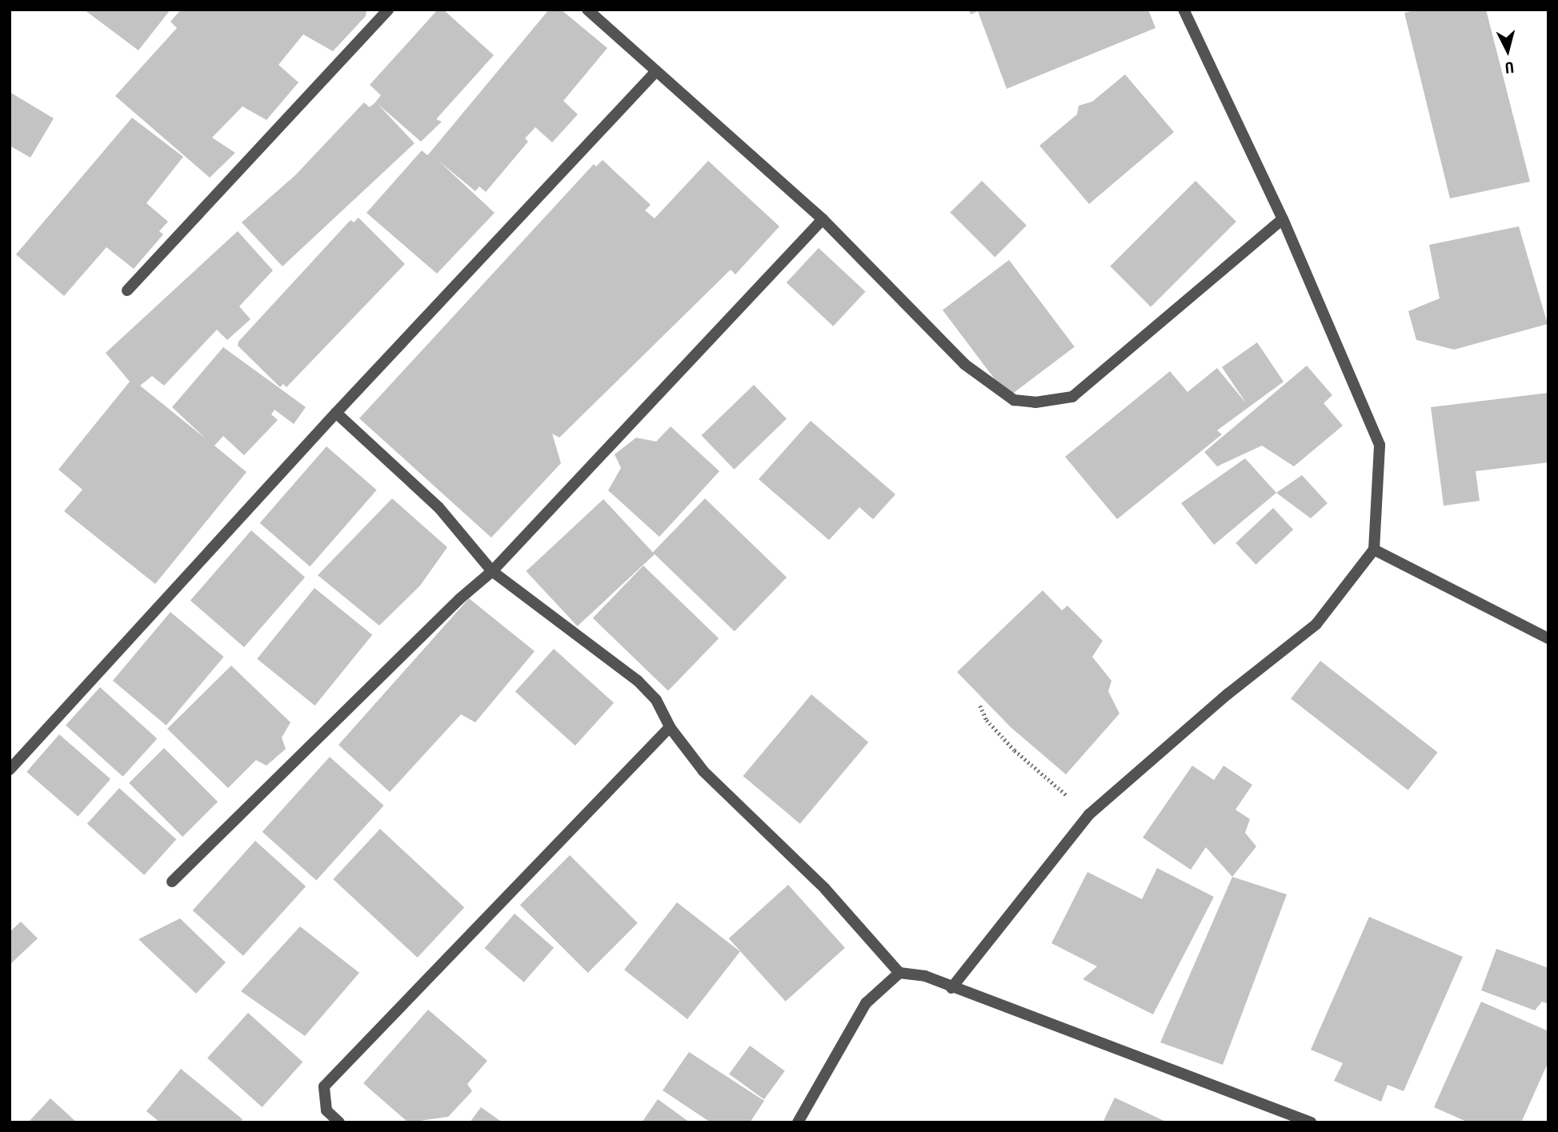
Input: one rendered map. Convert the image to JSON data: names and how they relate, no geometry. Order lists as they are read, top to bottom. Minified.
{"north":"bottom"}
